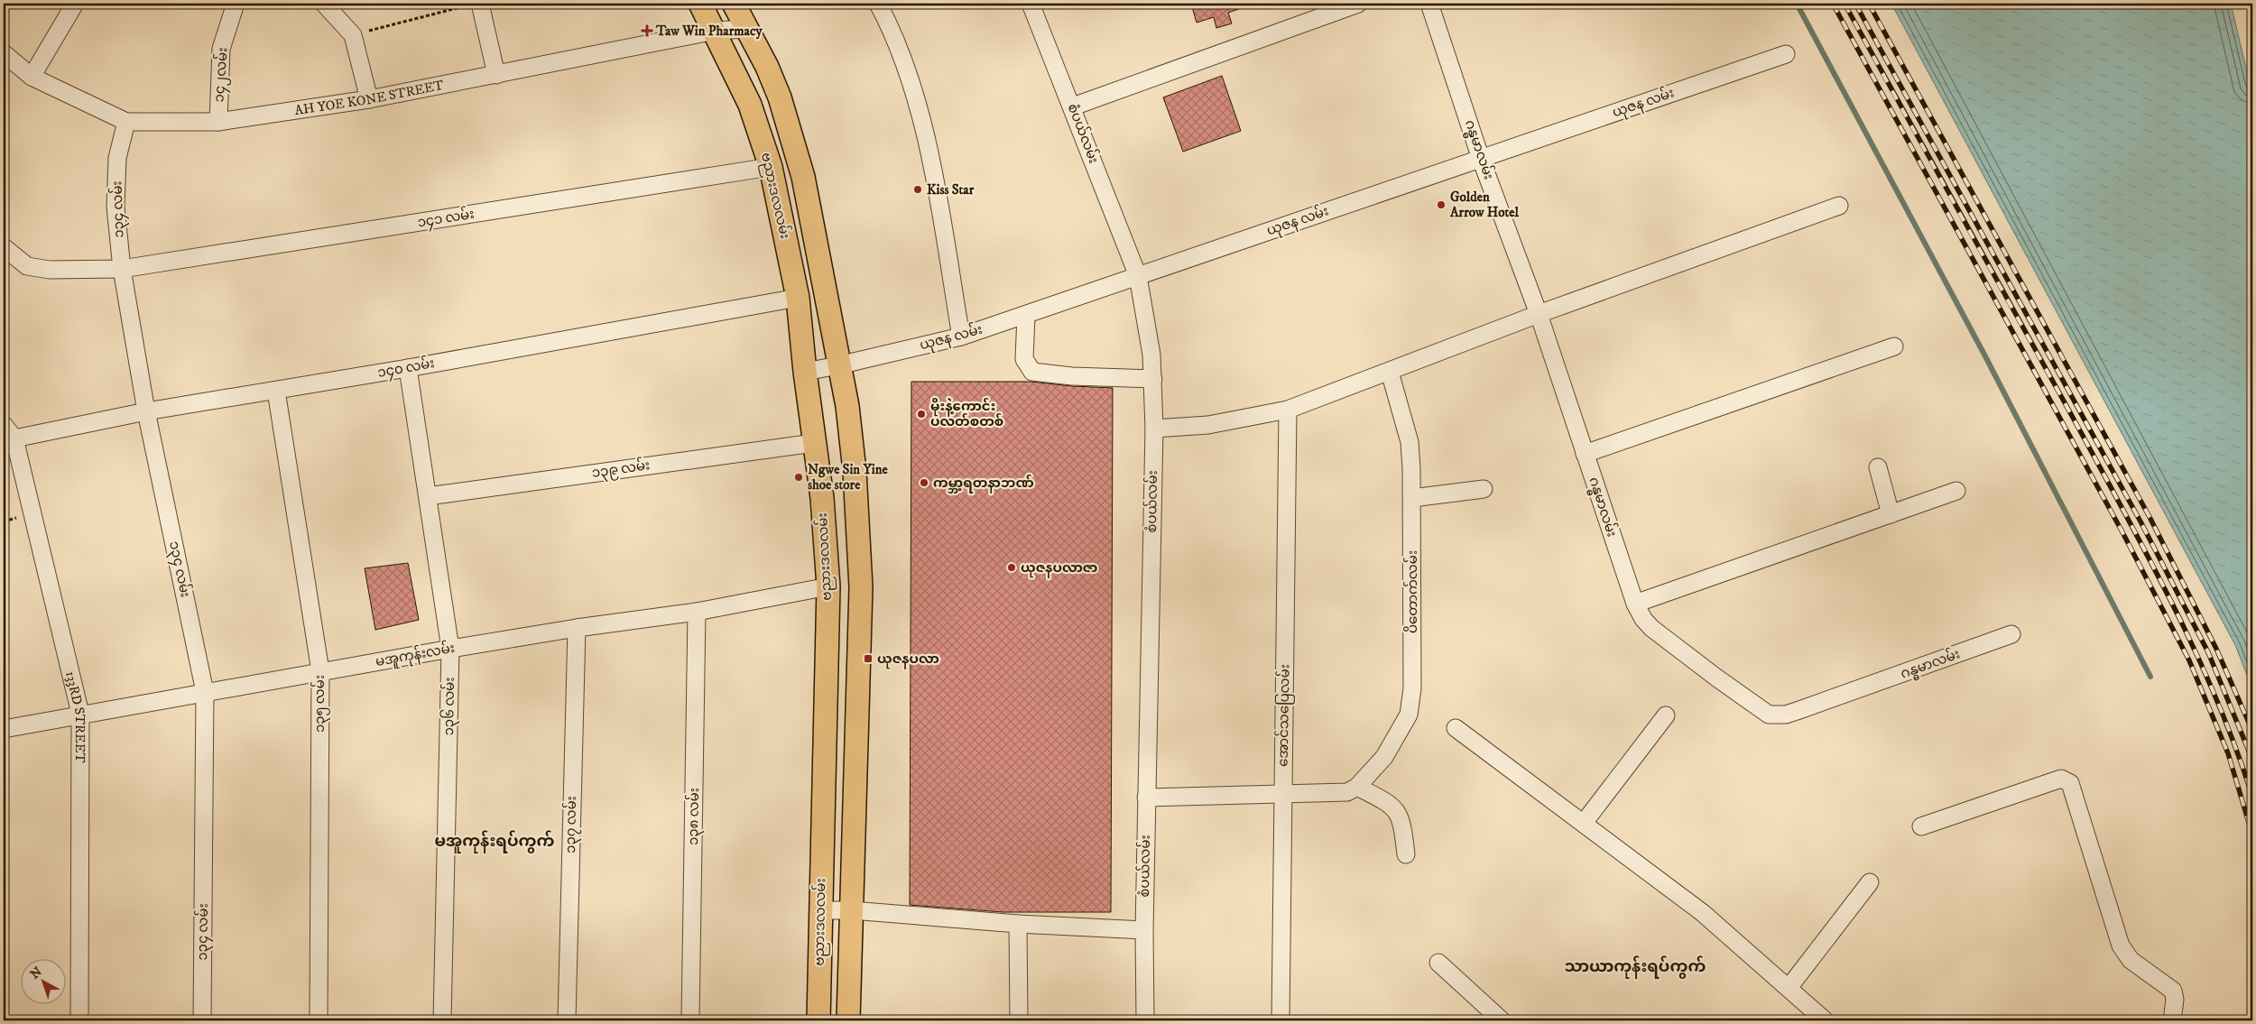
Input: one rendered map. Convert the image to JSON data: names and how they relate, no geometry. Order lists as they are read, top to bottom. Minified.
{"streets":{"main road":["ဗညားဒလလမ်း"],"street":["၁၄၂လမ်း","AH YOE KONE STREET","ယုဇန လမ်း","စံပယ်လမ်း","ဂန္ဓမာလမ်း","၁၃၄ လမ်း","၁၄၁ လမ်း","၁၄၀ လမ်း","၁၃၉ လမ်း","ပိတောက်လမ်း","မအူကုန်းလမ်း","၁၃၅ လမ်း","၁၃၆ လမ်း","အောင်သပြေလမ်း","133RD STREET","၁၃၈ လမ်း","၁၃၇ လမ်း"]},"crossings":[["၁၄၂လမ်း","AH YOE KONE STREET"],["AH YOE KONE STREET","ဗညားဒလလမ်း"],["AH YOE KONE STREET","၁၃၄ လမ်း"],["ယုဇန လမ်း","စံပယ်လမ်း"],["ယုဇန လမ်း","ဂန္ဓမာလမ်း"],["ယုဇန လမ်း","ဗညားဒလလမ်း"],["ဗညားဒလလမ်း","၁၄၁ လမ်း"],["ဗညားဒလလမ်း","၁၄၀ လမ်း"],["ဗညားဒလလမ်း","၁၃၉ လမ်း"],["ဗညားဒလလမ်း","မအူကုန်းလမ်း"],["၁၃၄ လမ်း","၁၄၁ လမ်း"],["၁၃၄ လမ်း","၁၄၀ လမ်း"],["၁၃၄ လမ်း","မအူကုန်းလမ်း"],["၁၄၀ လမ်း","၁၃၅ လမ်း"],["၁၄၀ လမ်း","၁၃၆ လမ်း"],["၁၄၀ လမ်း","133RD STREET"],["၁၃၉ လမ်း","၁၃၆ လမ်း"],["မအူကုန်းလမ်း","၁၃၅ လမ်း"],["မအူကုန်းလမ်း","၁၃၆ လမ်း"],["မအူကုန်းလမ်း","133RD STREET"],["မအူကုန်းလမ်း","၁၃၈ လမ်း"],["မအူကုန်းလမ်း","၁၃၇ လမ်း"]],"districts":["မအူကုန်းရပ်ကွက်","သာယာကုန်းရပ်ကွက်"],"places":{"health":["Taw Win Pharmacy"],"other":["Kiss Star","Golden Arrow Hotel","မိုးနဲ့ကောင်း ပလတ်စတစ်","Ngwe Sin Yine shoe store","ကမ္ဘာ့ရတနာဘဏ်","ယုဇနပလာဇာ"],"transit":["ယုဇနပလာ"]},"north":"top left"}
